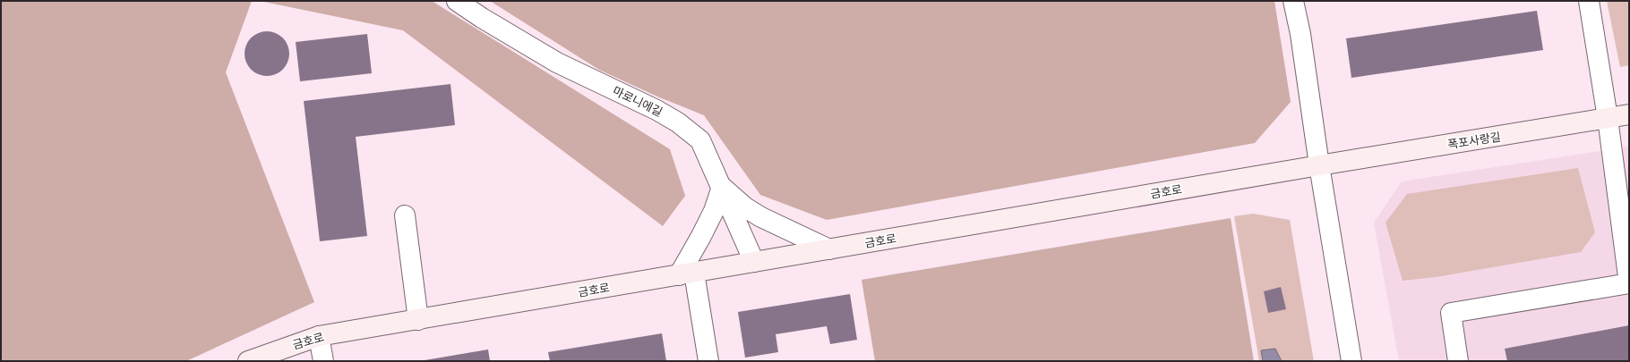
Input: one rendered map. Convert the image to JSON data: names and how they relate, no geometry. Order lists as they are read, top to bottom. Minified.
{"streets":{"street":["마로니에길","폭포사랑길","금호로"]},"crossings":[["마로니에길","금호로"],["폭포사랑길","금호로"]]}
